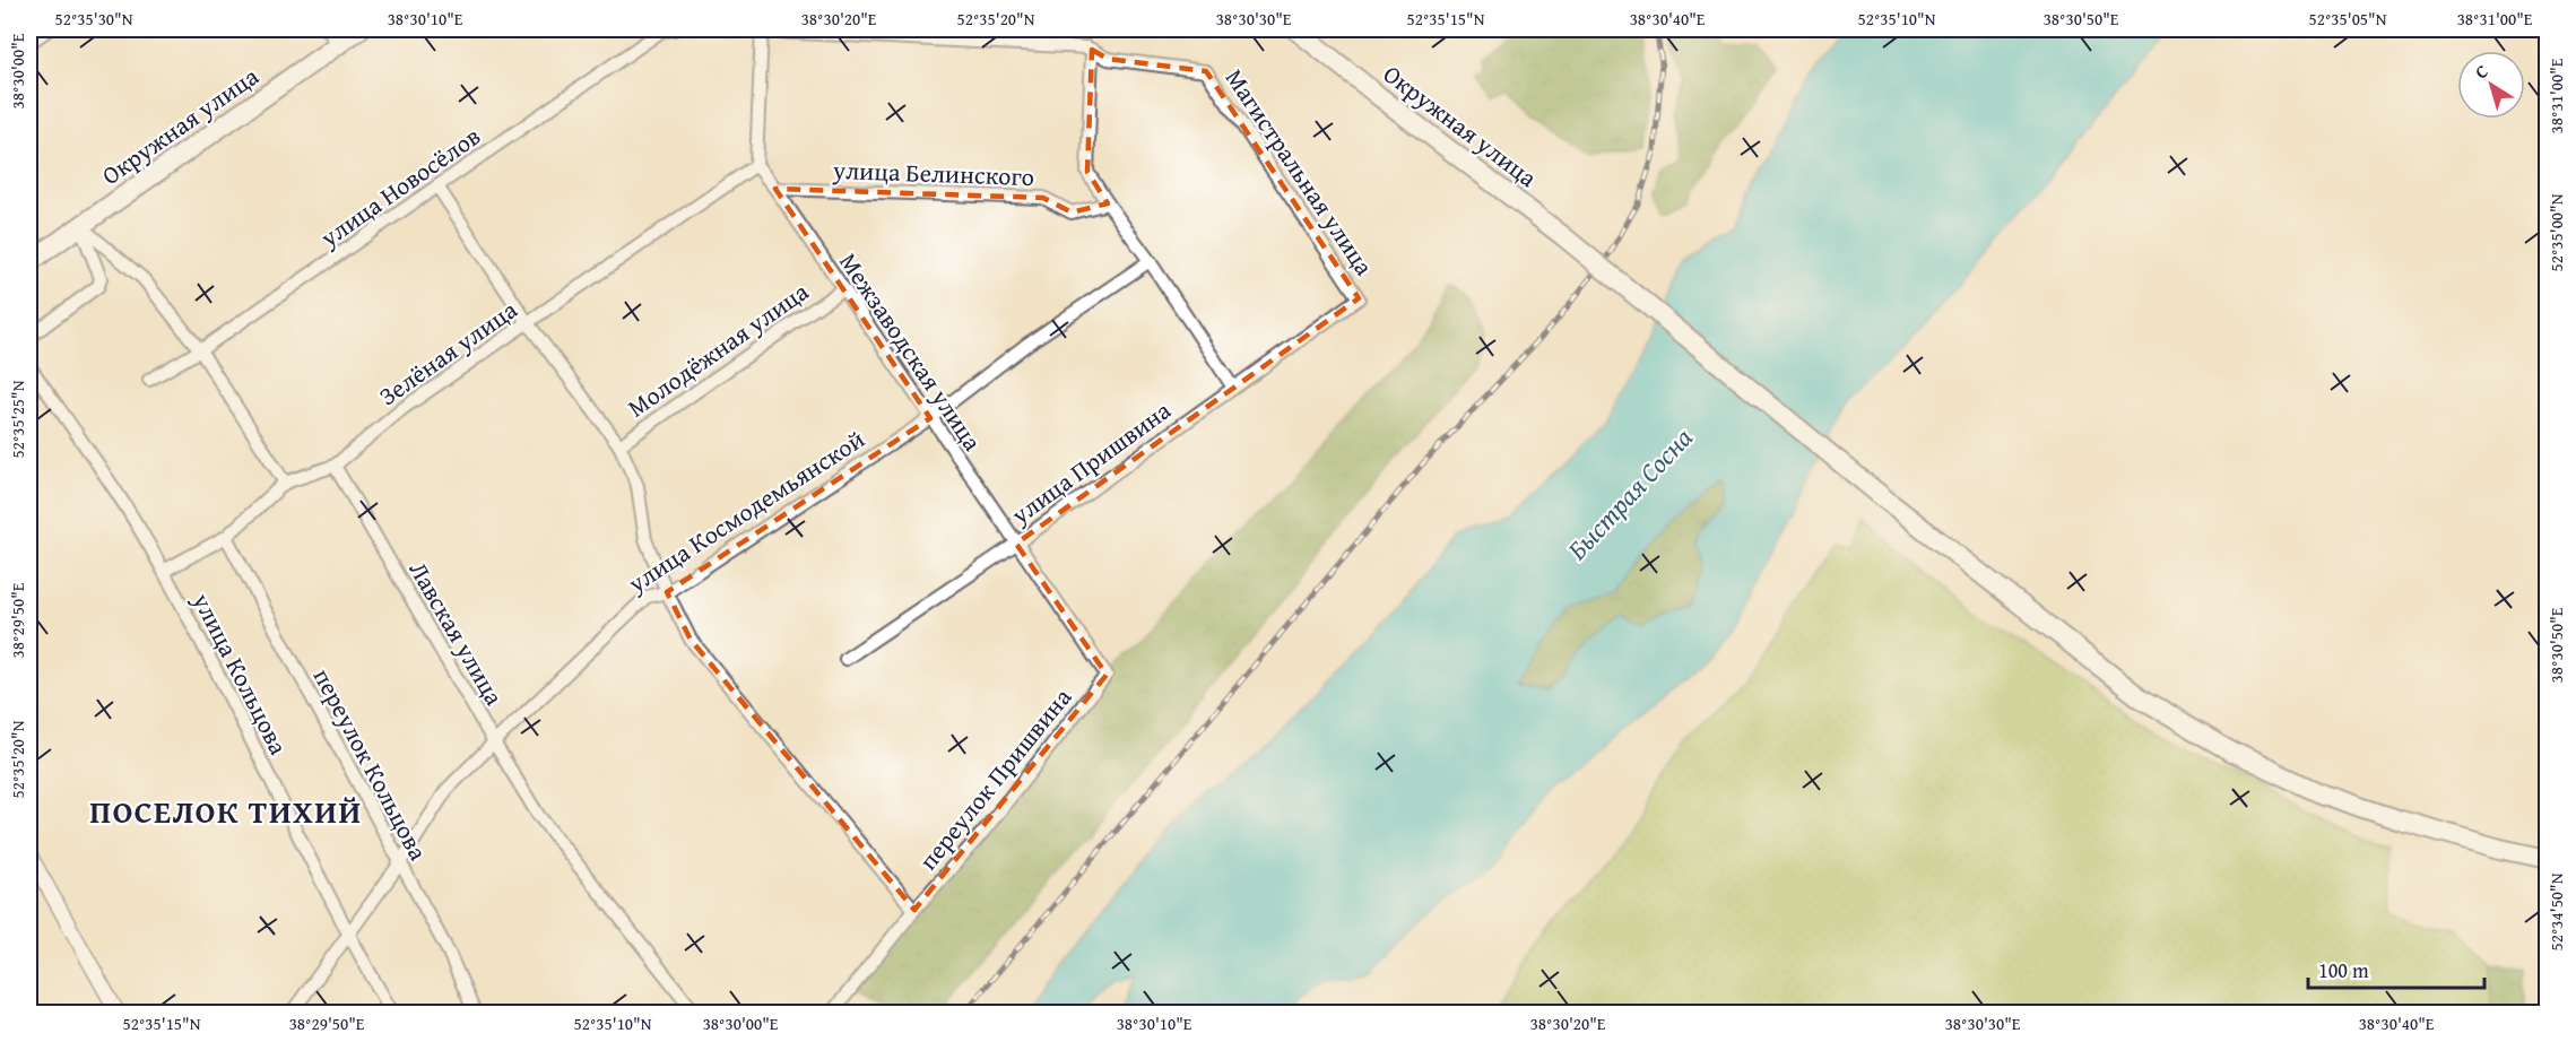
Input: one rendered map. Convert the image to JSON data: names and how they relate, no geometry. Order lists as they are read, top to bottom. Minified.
{"streets":{"highway":["Окружная улица"],"street":["Магистральная улица","улица Белинского","улица Новосёлов","Молодёжная улица","Межзаводская улица","Зелёная улица","улица Пришвина","улица Космодемьянской","Лавская улица","улица Кольцова","переулок Кольцова","переулок Пришвина"]},"crossings":[["Магистральная улица","улица Пришвина"],["улица Белинского","Межзаводская улица"],["Молодёжная улица","Межзаводская улица"],["Межзаводская улица","Зелёная улица"],["Межзаводская улица","улица Пришвина"],["Межзаводская улица","улица Космодемьянской"],["Межзаводская улица","переулок Пришвина"],["Зелёная улица","Лавская улица"],["Зелёная улица","улица Кольцова"],["Зелёная улица","переулок Кольцова"],["улица Космодемьянской","Лавская улица"],["улица Космодемьянской","улица Кольцова"],["улица Космодемьянской","переулок Кольцова"]],"districts":["ПОСЕЛОК ТИХИЙ"],"water":["Быстрая Сосна"],"scale_bar":"100 m","north":"top left","coordinates":["52°35'30\"N","38°30'10\"E","38°30'20\"E","52°35'20\"N","38°30'30\"E","52°35'15\"N","38°30'40\"E","52°35'10\"N","38°30'50\"E","52°35'05\"N","38°31'00\"E","38°30'00\"E","52°35'00\"N","52°35'25\"N","38°29'50\"E","52°34'50\"N"]}
